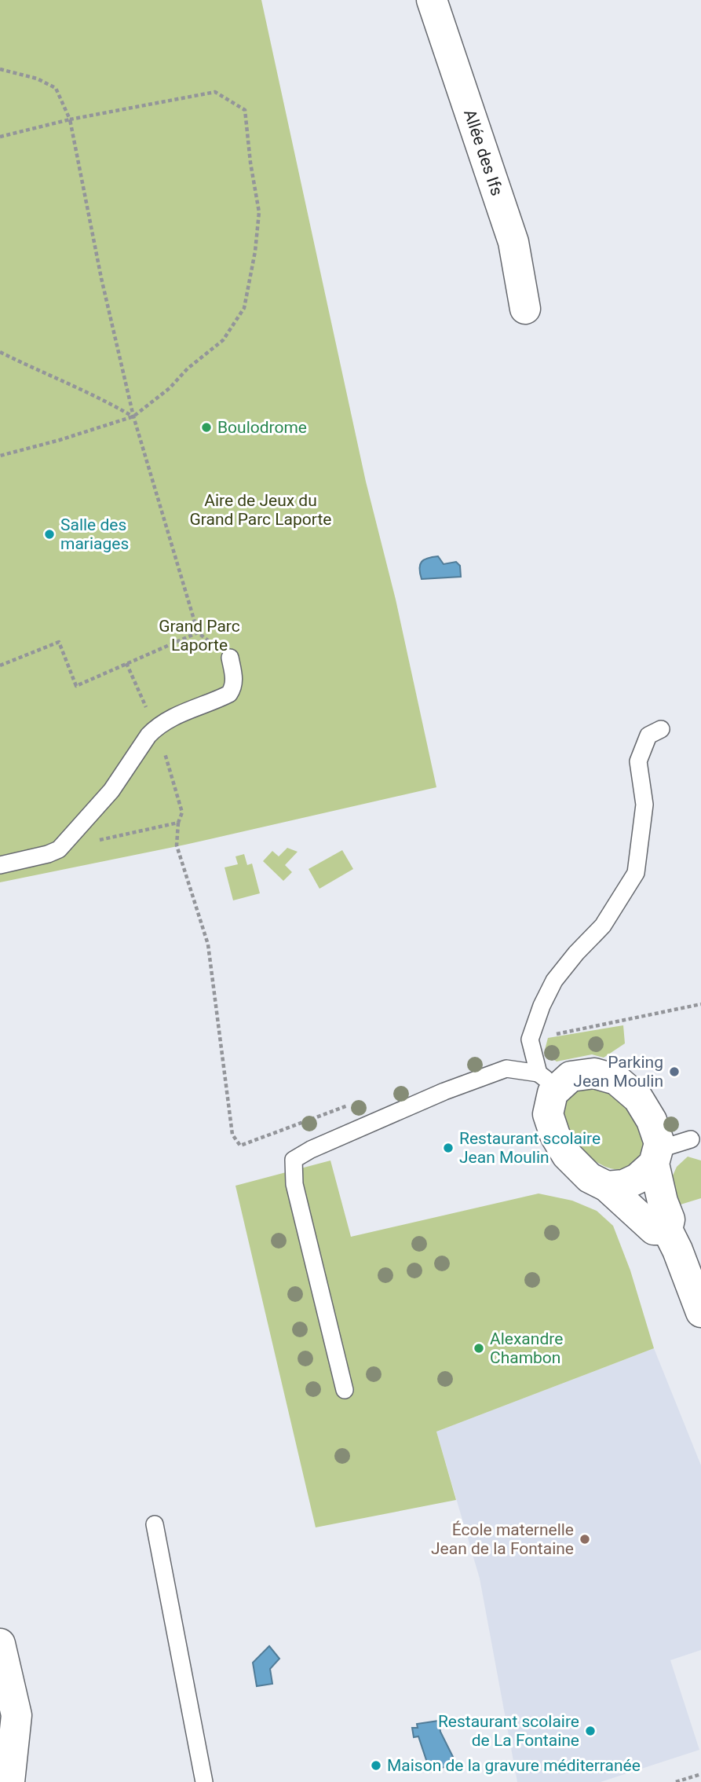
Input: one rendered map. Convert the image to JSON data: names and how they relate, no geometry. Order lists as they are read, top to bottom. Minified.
{"streets":{"street":["Allée des Ifs"]},"parks":["Aire de Jeux du Grand Parc Laporte","Grand Parc Laporte"],"places":["Boulodrome","Salle des mariages","Parking Jean Moulin","Restaurant scolaire Jean Moulin","Alexandre Chambon","École maternelle Jean de la Fontaine","Restaurant scolaire de La Fontaine","Maison de la gravure méditerranée"]}
